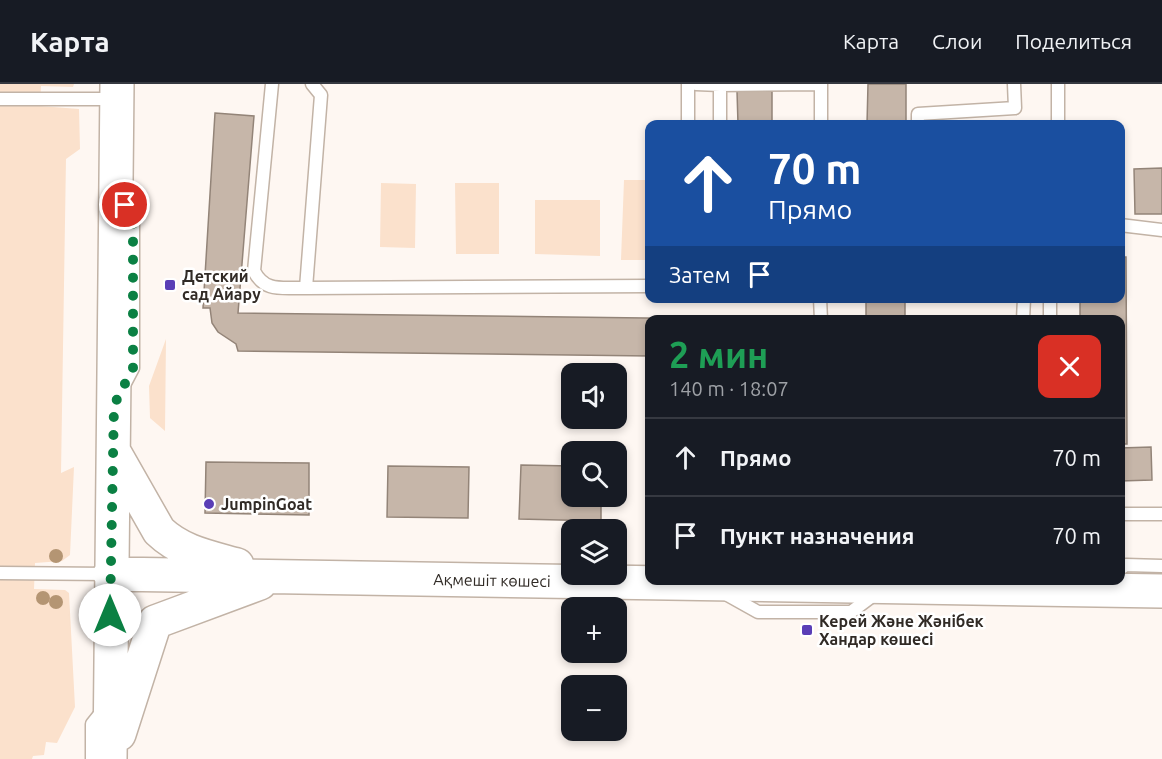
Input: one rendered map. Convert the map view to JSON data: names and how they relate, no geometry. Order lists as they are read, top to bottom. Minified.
{"streets":{"street":["Ақмешіт көшесі"]},"places":{"transit":["Детский сад Айару","Керей Және Жәнібек Хандар көшесі"],"other":["JumpinGoat"]},"page":{"header":"Карта","nav":["Карта","Слои","Поделиться"],"turn":["70 m","Прямо"],"then":"Затем","heading":["2 мин","140 m · 18:07"],"map_buttons":["+","−"],"list":[{"name":"Прямо","value":"70 m"},{"name":"Пункт назначения","value":"70 m"}]}}
